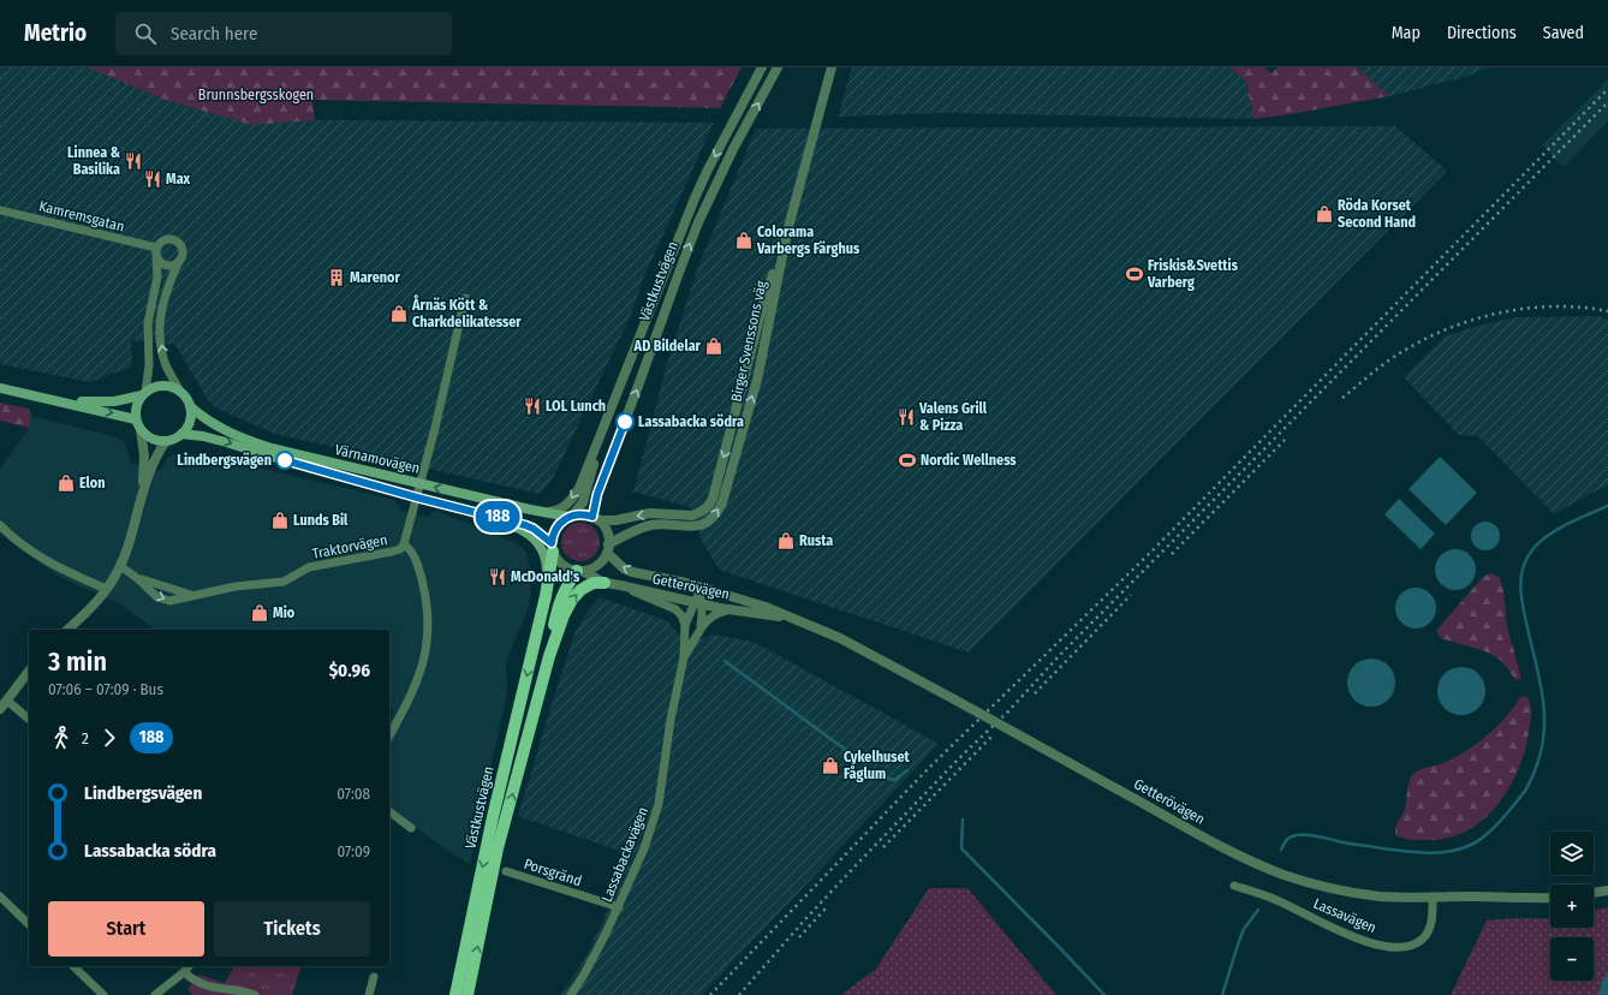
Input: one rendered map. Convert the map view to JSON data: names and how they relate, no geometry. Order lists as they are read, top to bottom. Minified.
{"streets":{"main road":["Västkustvägen","Värnamovägen"],"street":["Kamremsgatan","Birger Svenssons väg","Traktorvägen","Getterövägen","Lassabackavägen","Porsgränd","Lassavägen"]},"crossings":[["Västkustvägen","Birger Svenssons väg"],["Västkustvägen","Värnamovägen"],["Västkustvägen","Getterövägen"],["Birger Svenssons väg","Värnamovägen"],["Birger Svenssons väg","Getterövägen"],["Värnamovägen","Traktorvägen"],["Värnamovägen","Getterövägen"],["Getterövägen","Lassavägen"],["Lassabackavägen","Porsgränd"]],"parks":["Brunnsbergsskogen"],"places":{"restaurant":["Linnea & Basilika","Max","LOL Lunch","Valens Grill & Pizza","McDonald's"],"shop":["Röda Korset Second Hand","Colorama Varbergs Färghus","Årnäs Kött & Charkdelikatesser","AD Bildelar","Elon","Lunds Bil","Rusta","Mio","Cykelhuset Fåglum"],"sports":["Friskis&Svettis Varberg","Nordic Wellness"],"building":["Marenor"],"other":["Lassabacka södra","Lindbergsvägen"]},"lines":["bus line 188"],"page":{"header":"Metrio","search":"Search here","nav":["Map","Directions","Saved"],"on_map":"188","heading":["3 min","07:06 – 07:09 · Bus","$0.96"],"legs":["2","188"],"list":[{"name":"Lindbergsvägen","value":"07:08"},{"name":"Lassabacka södra","value":"07:09"}],"map_buttons":["+","−"],"buttons":["Start","Tickets"]}}
